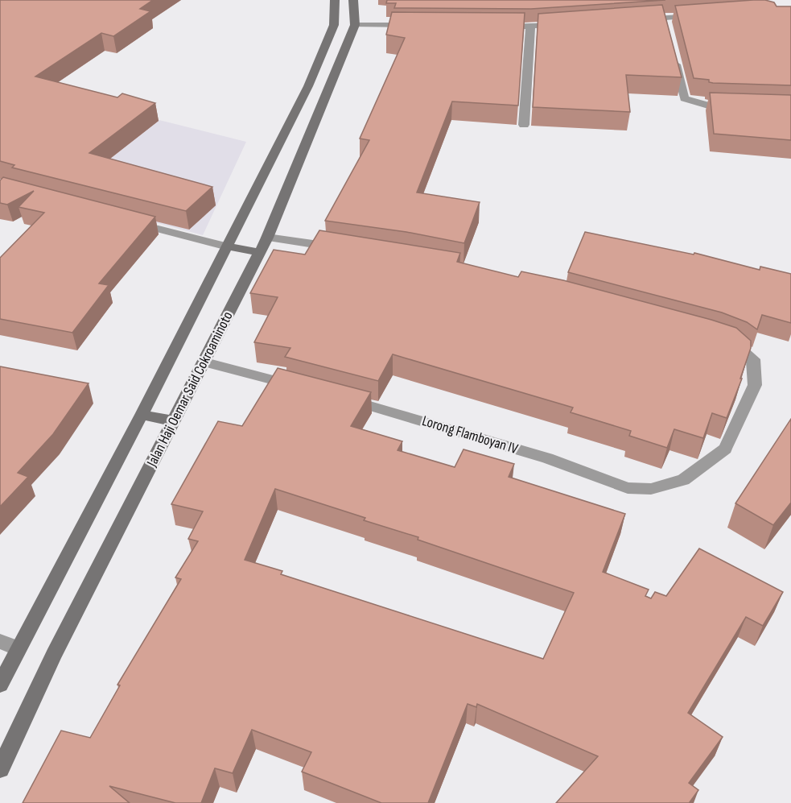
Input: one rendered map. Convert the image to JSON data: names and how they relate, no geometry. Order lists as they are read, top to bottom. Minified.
{"streets":{"main road":["Jalan Haji Oemar Said Cokroaminoto"],"street":["Lorong Flamboyan IV"]}}
